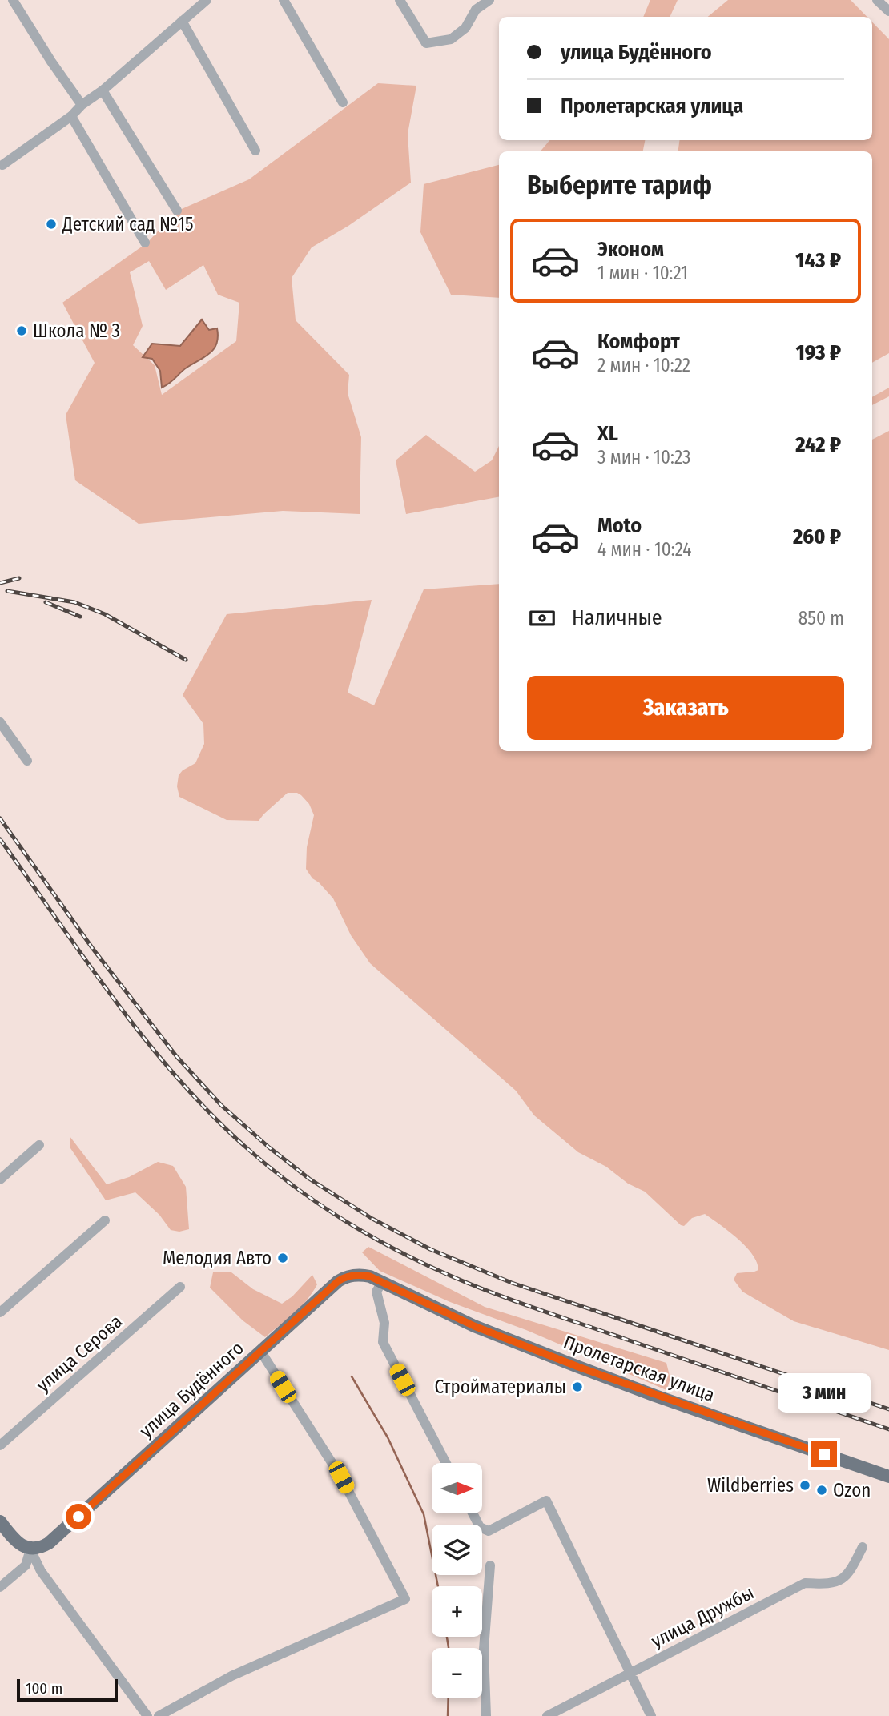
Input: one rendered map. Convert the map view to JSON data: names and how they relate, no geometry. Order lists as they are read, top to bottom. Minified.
{"streets":{"main road":["Пролетарская улица","улица Будённого"],"street":["улица Серова","улица Дружбы"]},"crossings":[["Пролетарская улица","улица Будённого"]],"places":["Детский сад №15","Школа № 3","Мелодия Авто","Стройматериалы","Wildberries","Ozon"],"scale_bar":"100 m","north":"right","page":{"banner":["улица Будённого","Пролетарская улица"],"heading":"Выберите тариф","list":[{"name":"Эконом","note":"1 мин · 10:21","value":"143 ₽"},{"name":"Комфорт","note":"2 мин · 10:22","value":"193 ₽"},{"name":"XL","note":"3 мин · 10:23","value":"242 ₽"},{"name":"Moto","note":"4 мин · 10:24","value":"260 ₽"}],"pay":["Наличные","850 m"],"buttons":"Заказать","bubble":"3 мин","map_buttons":["+","−"],"scale":"100 m"}}
